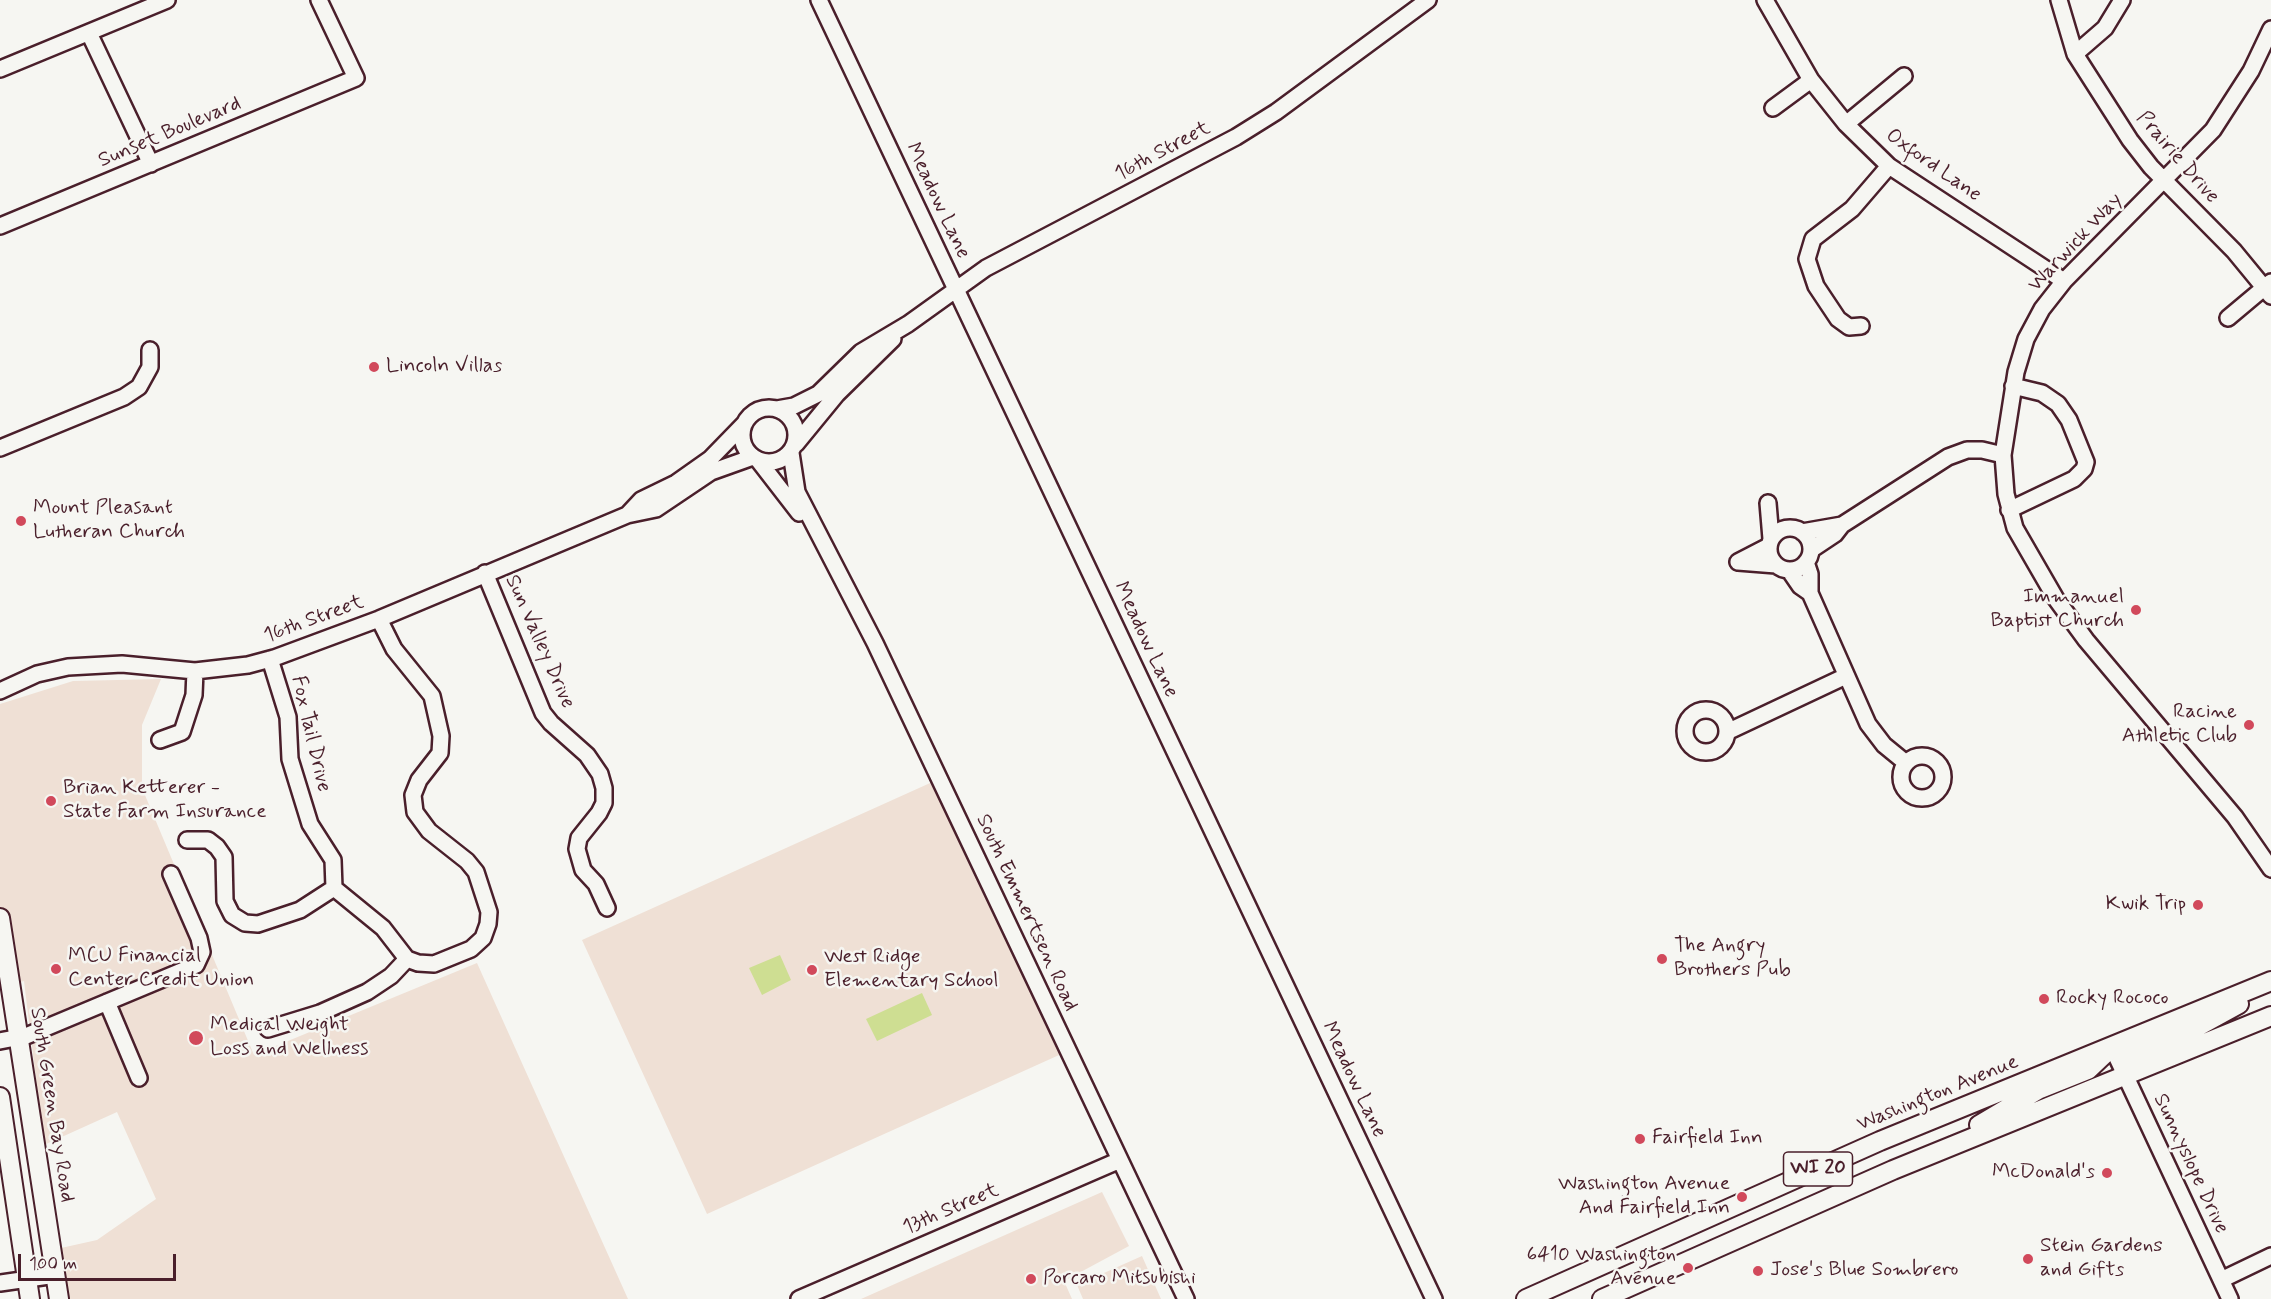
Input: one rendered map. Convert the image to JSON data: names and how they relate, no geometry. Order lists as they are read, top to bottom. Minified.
{"streets":{"main road":["Washington Avenue","South Green Bay Road","WI 20"],"street":["Sunset Boulevard","16th Street","Prairie Drive","Oxford Lane","Meadow Lane","Warwick Way","Sun Valley Drive","Fox Tail Drive","South Emmertsen Road","Sunnyslope Drive","13th Street"]},"crossings":[["16th Street","Meadow Lane"],["16th Street","Sun Valley Drive"],["16th Street","Fox Tail Drive"],["16th Street","South Emmertsen Road"],["Prairie Drive","Warwick Way"],["Oxford Lane","Warwick Way"],["South Emmertsen Road","13th Street"],["Washington Avenue","Sunnyslope Drive"],["Sunnyslope Drive","WI 20"]],"places":["Lincoln Villas","Mount Pleasant Lutheran Church","Immanuel Baptist Church","Racine Athletic Club","Brian Ketterer - State Farm Insurance","Kwik Trip","The Angry Brothers Pub","MCU Financial Center Credit Union","West Ridge Elementary School","Rocky Rococo","Medical Weight Loss and Wellness","Fairfield Inn","McDonald's","Washington Avenue And Fairfield Inn","Stein Gardens and Gifts","6410 Washington Avenue","Jose's Blue Sombrero","Porcaro Mitsubishi"],"scale_bar":"100 m"}
